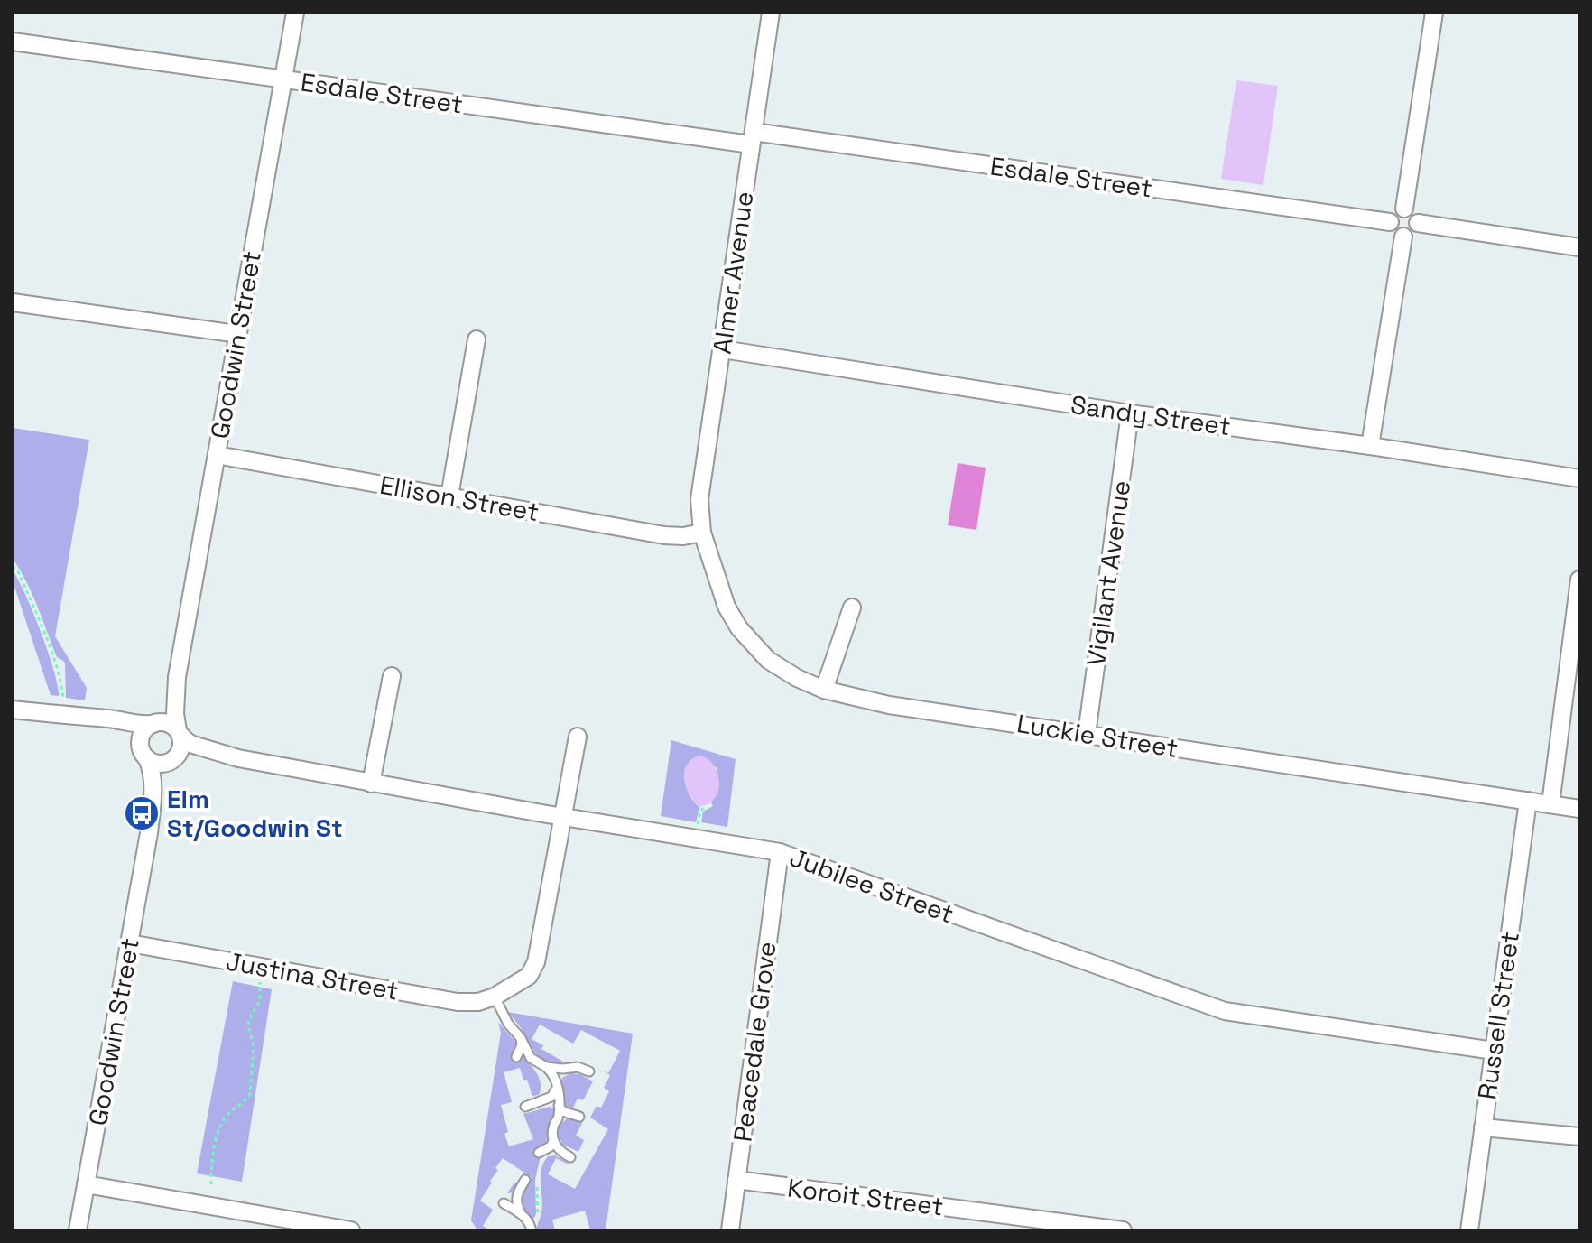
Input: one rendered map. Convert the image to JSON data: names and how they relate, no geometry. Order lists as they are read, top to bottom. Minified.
{"streets":{"street":["Esdale Street","Almer Avenue","Goodwin Street","Sandy Street","Ellison Street","Vigilant Avenue","Luckie Street","Jubilee Street","Justina Street","Russell Street","Peacedale Grove","Koroit Street"]},"crossings":[["Esdale Street","Almer Avenue"],["Esdale Street","Goodwin Street"],["Almer Avenue","Sandy Street"],["Almer Avenue","Ellison Street"],["Almer Avenue","Luckie Street"],["Goodwin Street","Ellison Street"],["Goodwin Street","Jubilee Street"],["Goodwin Street","Justina Street"],["Sandy Street","Vigilant Avenue"],["Ellison Street","Luckie Street"],["Vigilant Avenue","Luckie Street"],["Luckie Street","Russell Street"],["Jubilee Street","Russell Street"],["Jubilee Street","Peacedale Grove"],["Peacedale Grove","Koroit Street"]],"places":{"bus stop":["Elm St/Goodwin St"]}}
